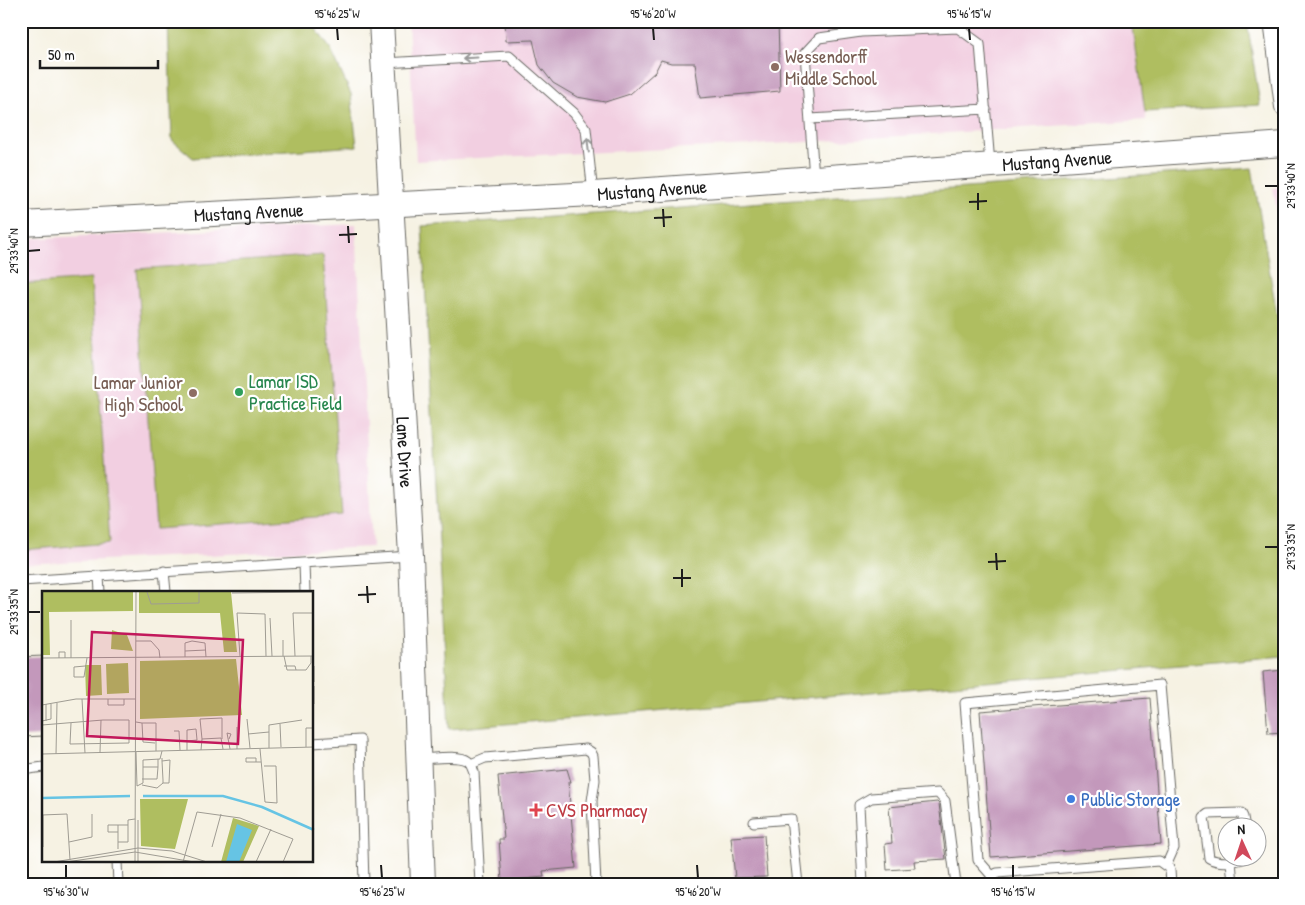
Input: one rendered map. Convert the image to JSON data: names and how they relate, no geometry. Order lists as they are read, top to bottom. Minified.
{"streets":{"street":["Mustang Avenue","Lane Drive"]},"crossings":[["Mustang Avenue","Lane Drive"]],"places":{"other":["Wessendorff Middle School","Lamar ISD Practice Field","Lamar Junior High School","Public Storage"],"health":["CVS Pharmacy"]},"scale_bar":"50 m","north":"top","coordinates":["95°46'25\"W","95°46'20\"W","95°46'15\"W","29°33'40\"N","29°33'35\"N","95°46'30\"W"]}
